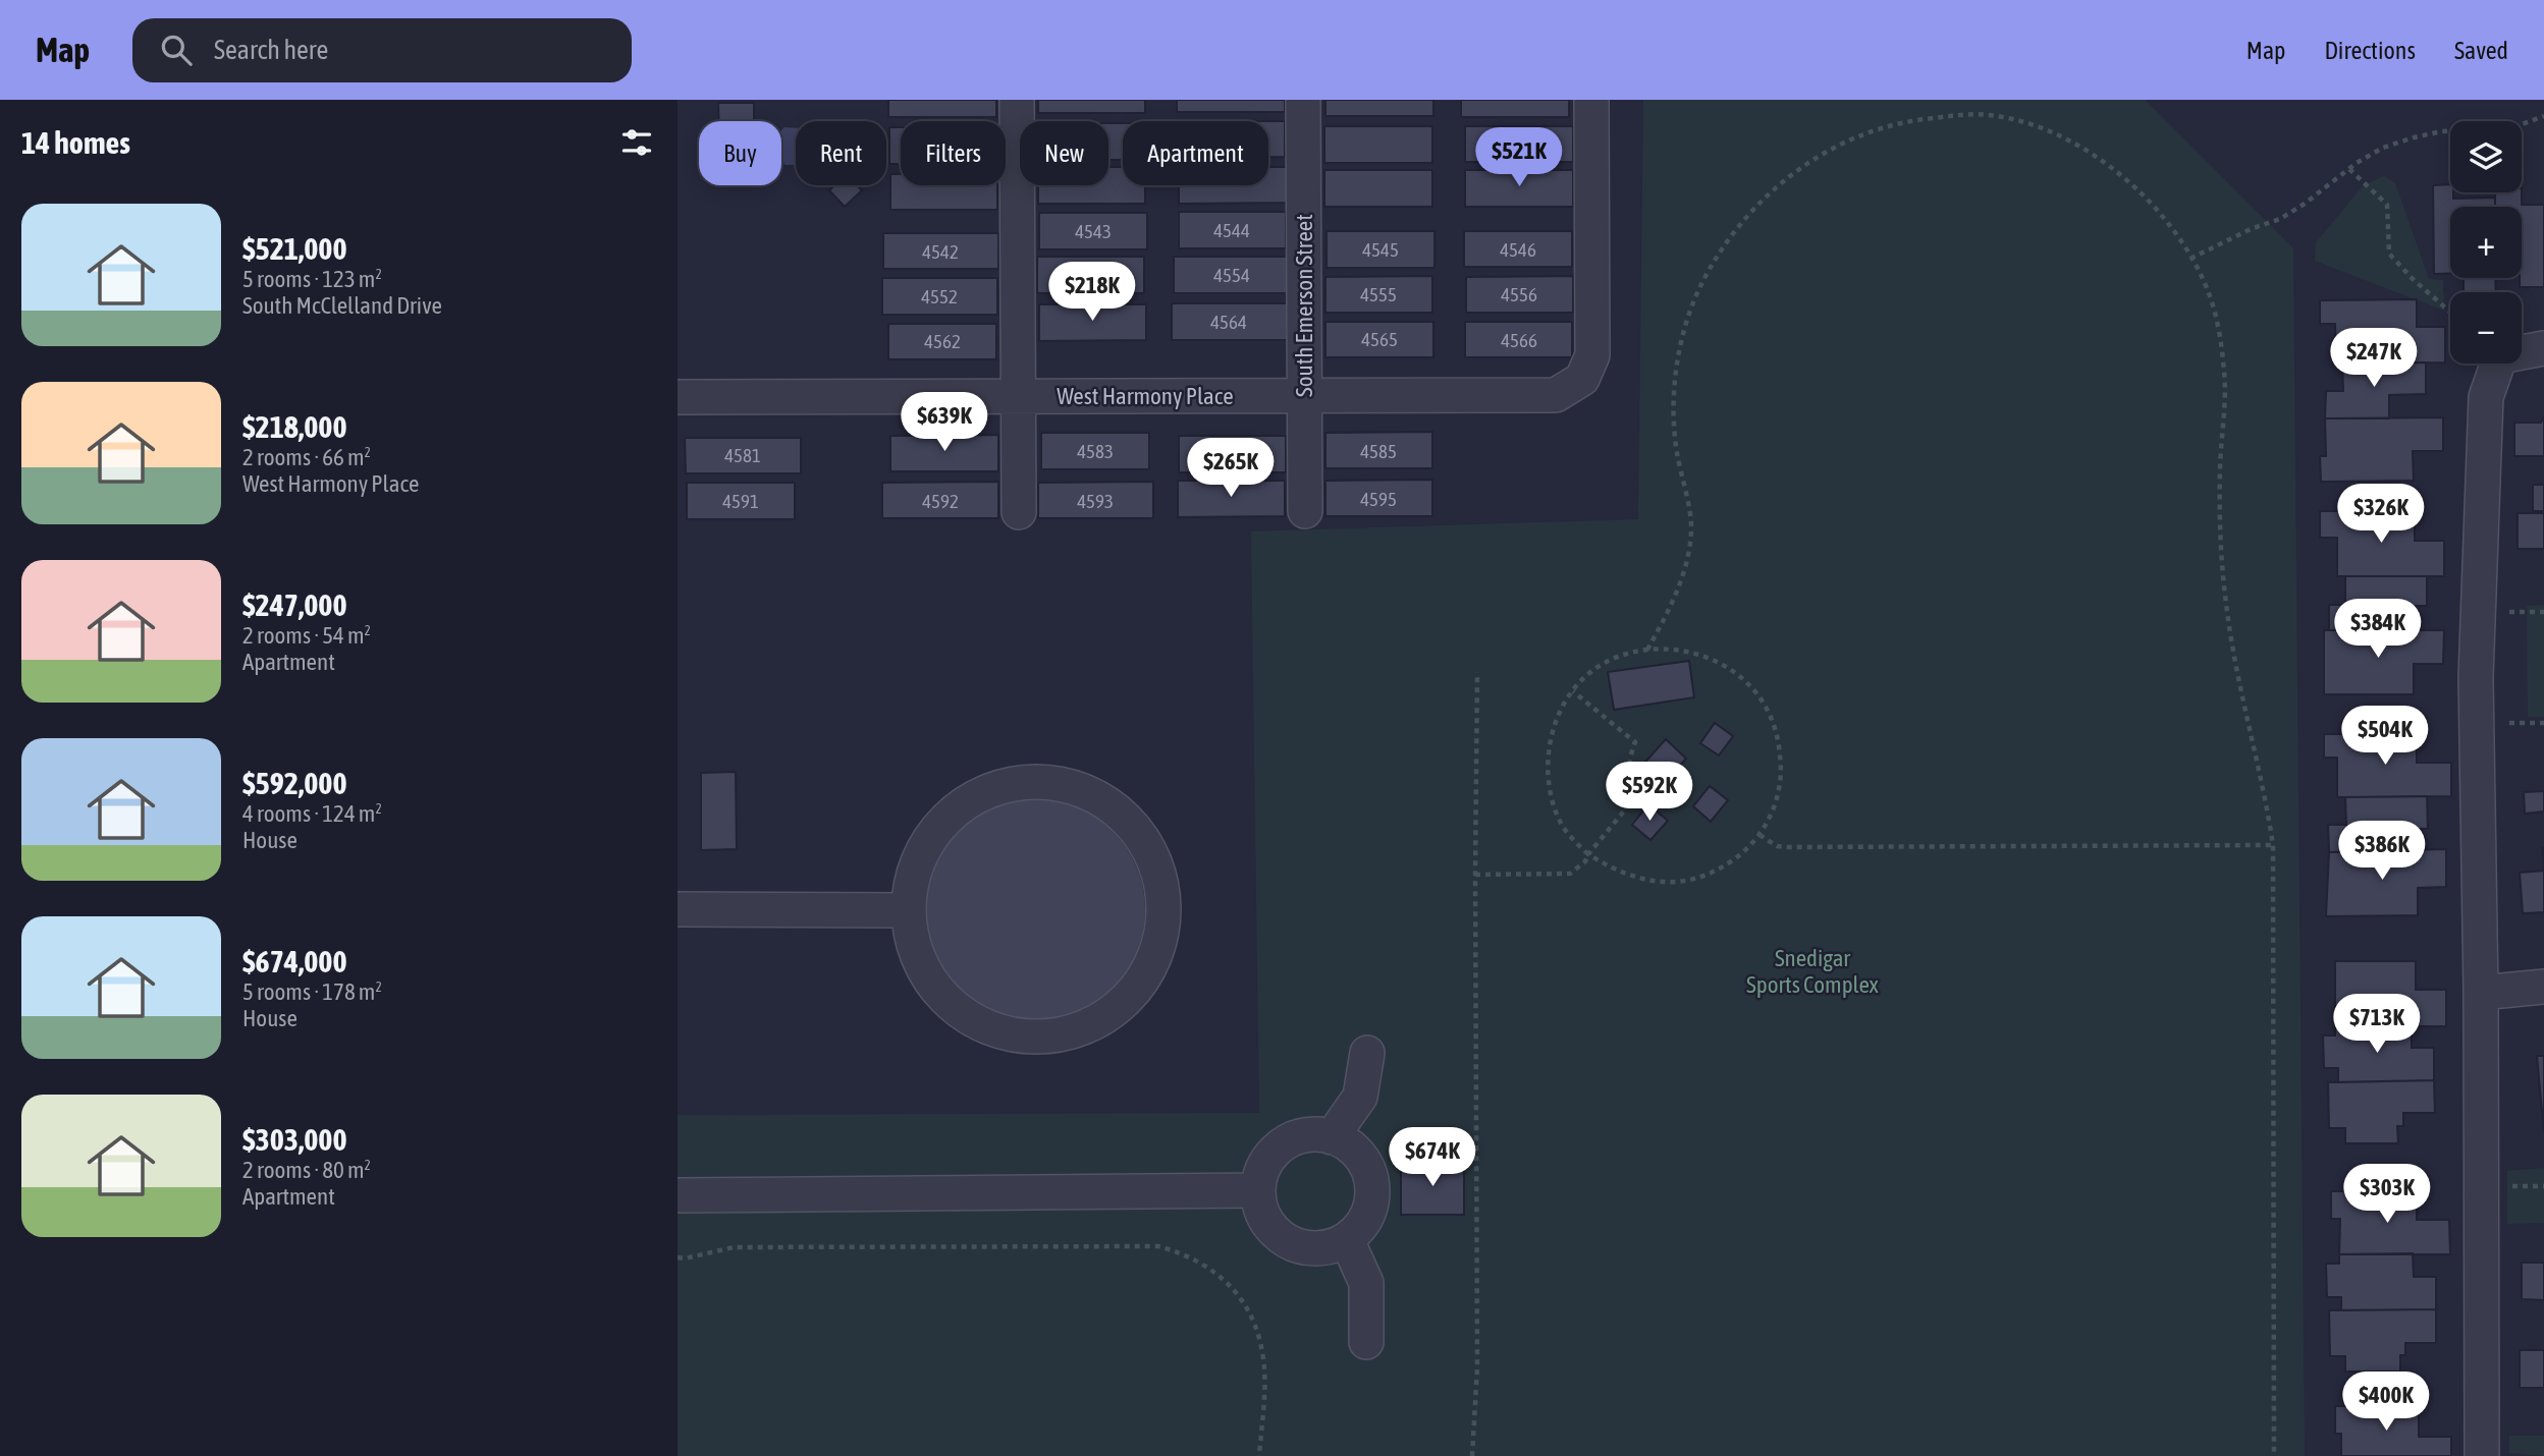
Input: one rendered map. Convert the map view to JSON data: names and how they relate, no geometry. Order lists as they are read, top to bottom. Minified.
{"streets":{"street":["South Emerson Street","West Harmony Place"]},"crossings":[["South Emerson Street","West Harmony Place"]],"parks":["Snedigar Sports Complex"],"house_numbers":["4544","4543","4545","4546","4542","4554","4555","4556","4552","4564","4565","4566","4562","4583","4585","4581","4595","4591","4592","4593"],"page":{"header":"Map","search":"Search here","nav":["Map","Directions","Saved"],"heading":"14 homes","map_buttons":["+","−"],"chip":["Buy","Rent","Filters","New","Apartment"],"price":["$521K","$218K","$247K","$639K","$265K","$326K","$384K","$504K","$592K","$386K","$713K","$674K","$303K","$400K"],"list":[{"name":"$521,000","note":"5 rooms · 123 m² · South McClelland Drive"},{"name":"$218,000","note":"2 rooms · 66 m² · West Harmony Place"},{"name":"$247,000","note":"2 rooms · 54 m² · Apartment"},{"name":"$592,000","note":"4 rooms · 124 m² · House"},{"name":"$674,000","note":"5 rooms · 178 m² · House"},{"name":"$303,000","note":"2 rooms · 80 m² · Apartment"}]}}
